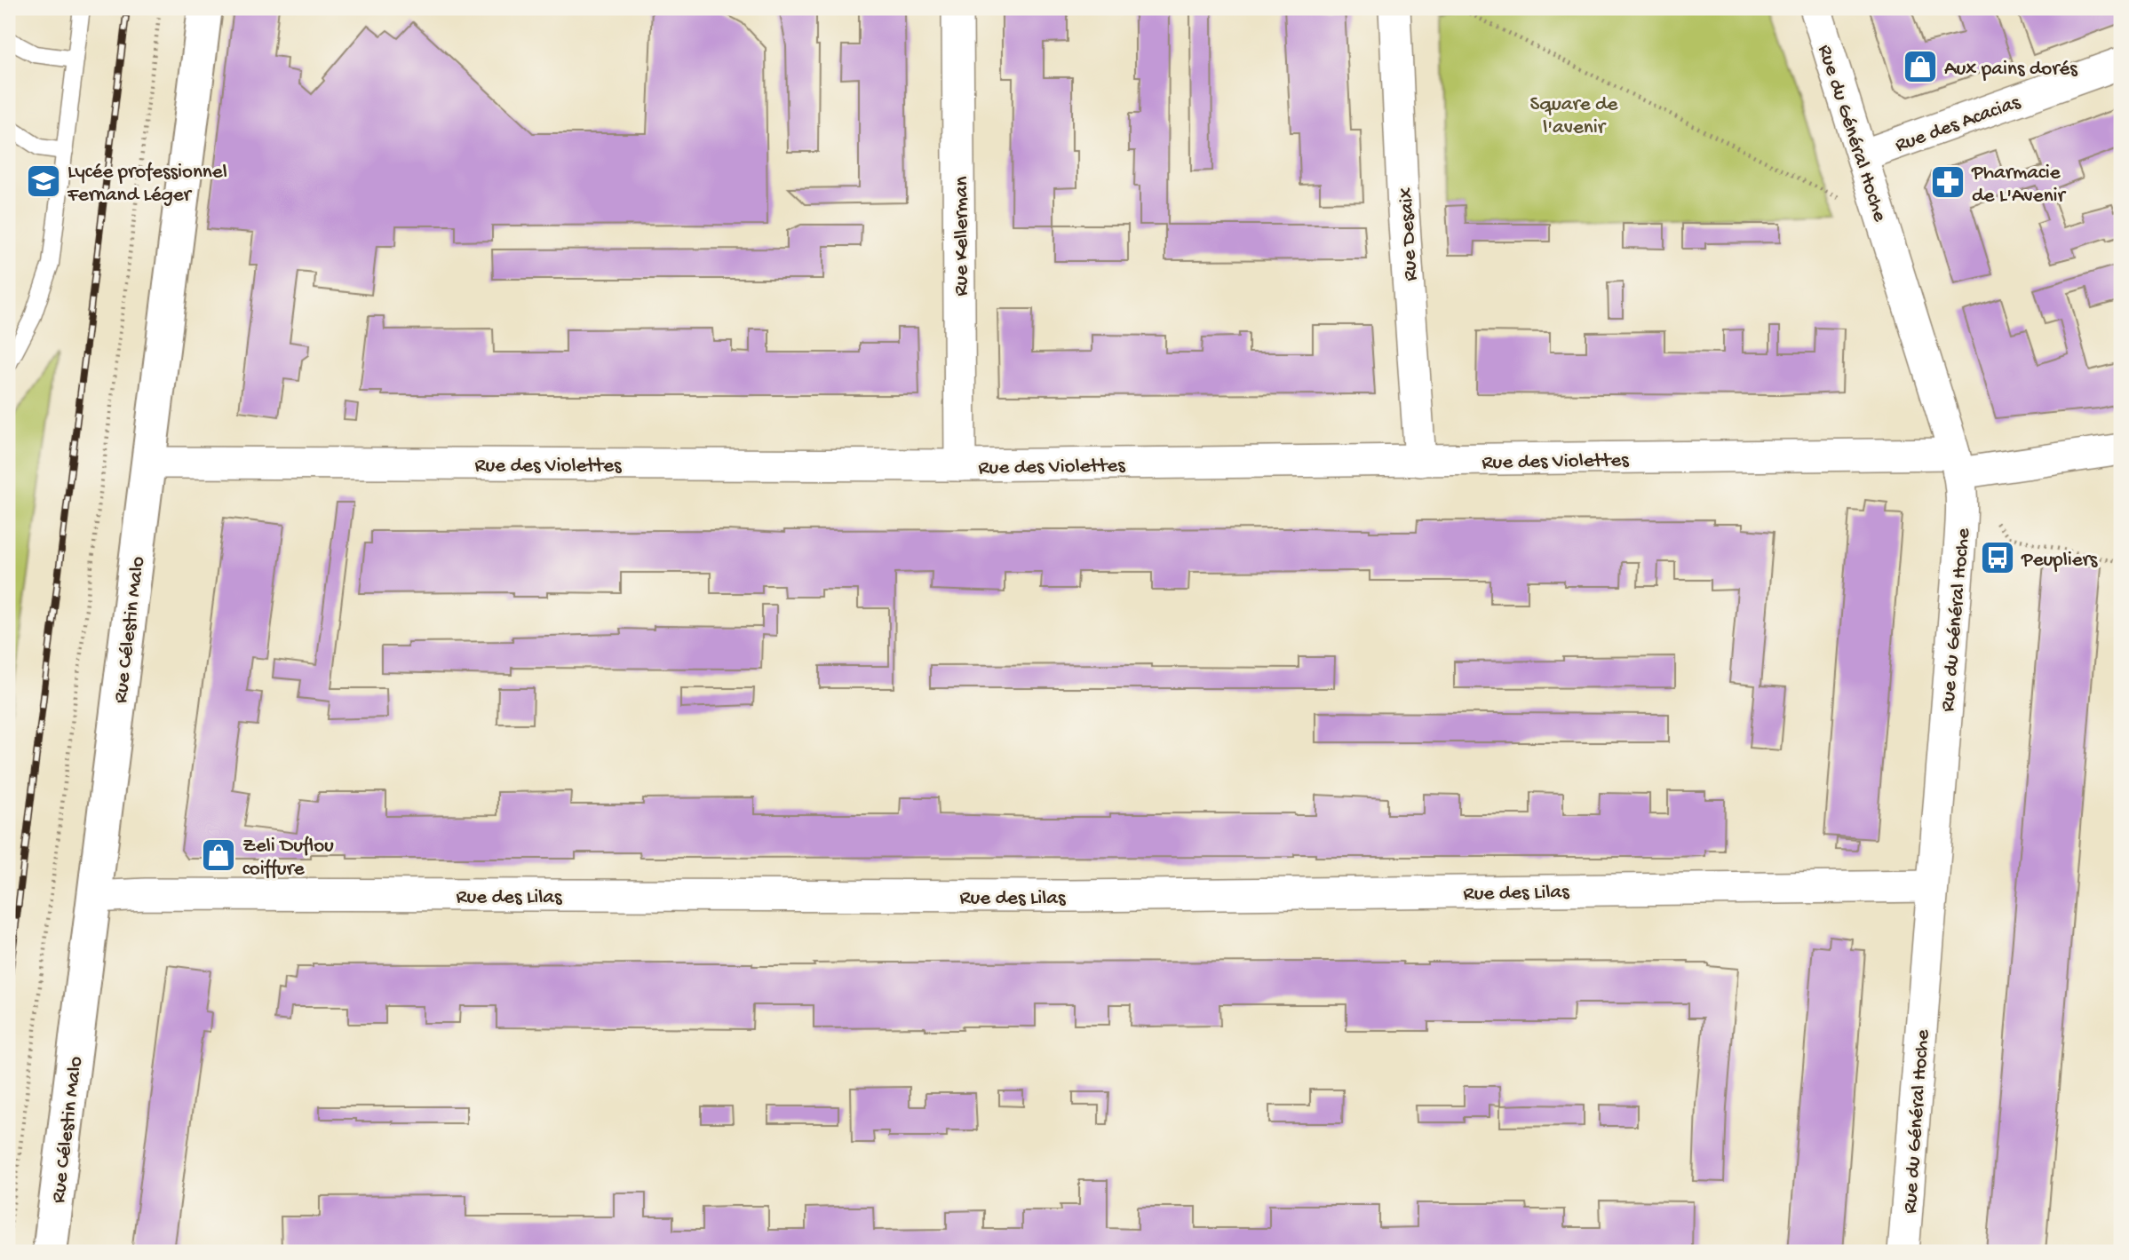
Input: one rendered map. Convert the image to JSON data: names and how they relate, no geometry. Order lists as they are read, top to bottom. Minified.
{"streets":{"street":["Rue des Acacias","Rue du Général Hoche","Rue Desaix","Rue Kellerman","Rue des Violettes","Rue Célestin Malo","Rue des Lilas"]},"crossings":[["Rue des Acacias","Rue du Général Hoche"],["Rue du Général Hoche","Rue des Violettes"],["Rue du Général Hoche","Rue des Lilas"],["Rue Desaix","Rue des Violettes"],["Rue Kellerman","Rue des Violettes"],["Rue des Violettes","Rue Célestin Malo"],["Rue Célestin Malo","Rue des Lilas"]],"parks":["Square de l'avenir"],"places":{"shop":["Aux pains dorés","Zeli Duflou coiffure"],"school or university":["Lycée professionnel Fernand Léger"],"pharmacy":["Pharmacie de L'Avenir"],"bus stop":["Peupliers"]}}
